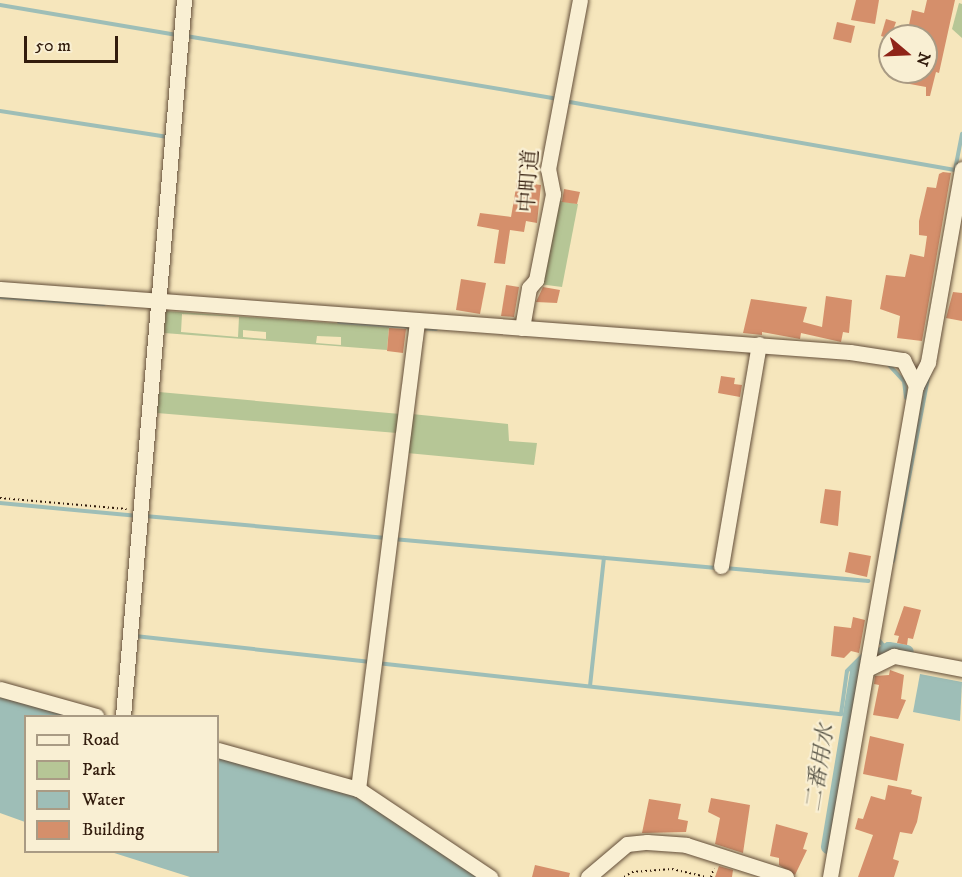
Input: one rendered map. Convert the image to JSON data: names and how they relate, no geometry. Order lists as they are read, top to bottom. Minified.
{"streets":{"street":["中町道"]},"water":["二番用水"],"legend":["Road","Park","Water","Building"],"scale_bar":"50 m","north":"right"}
